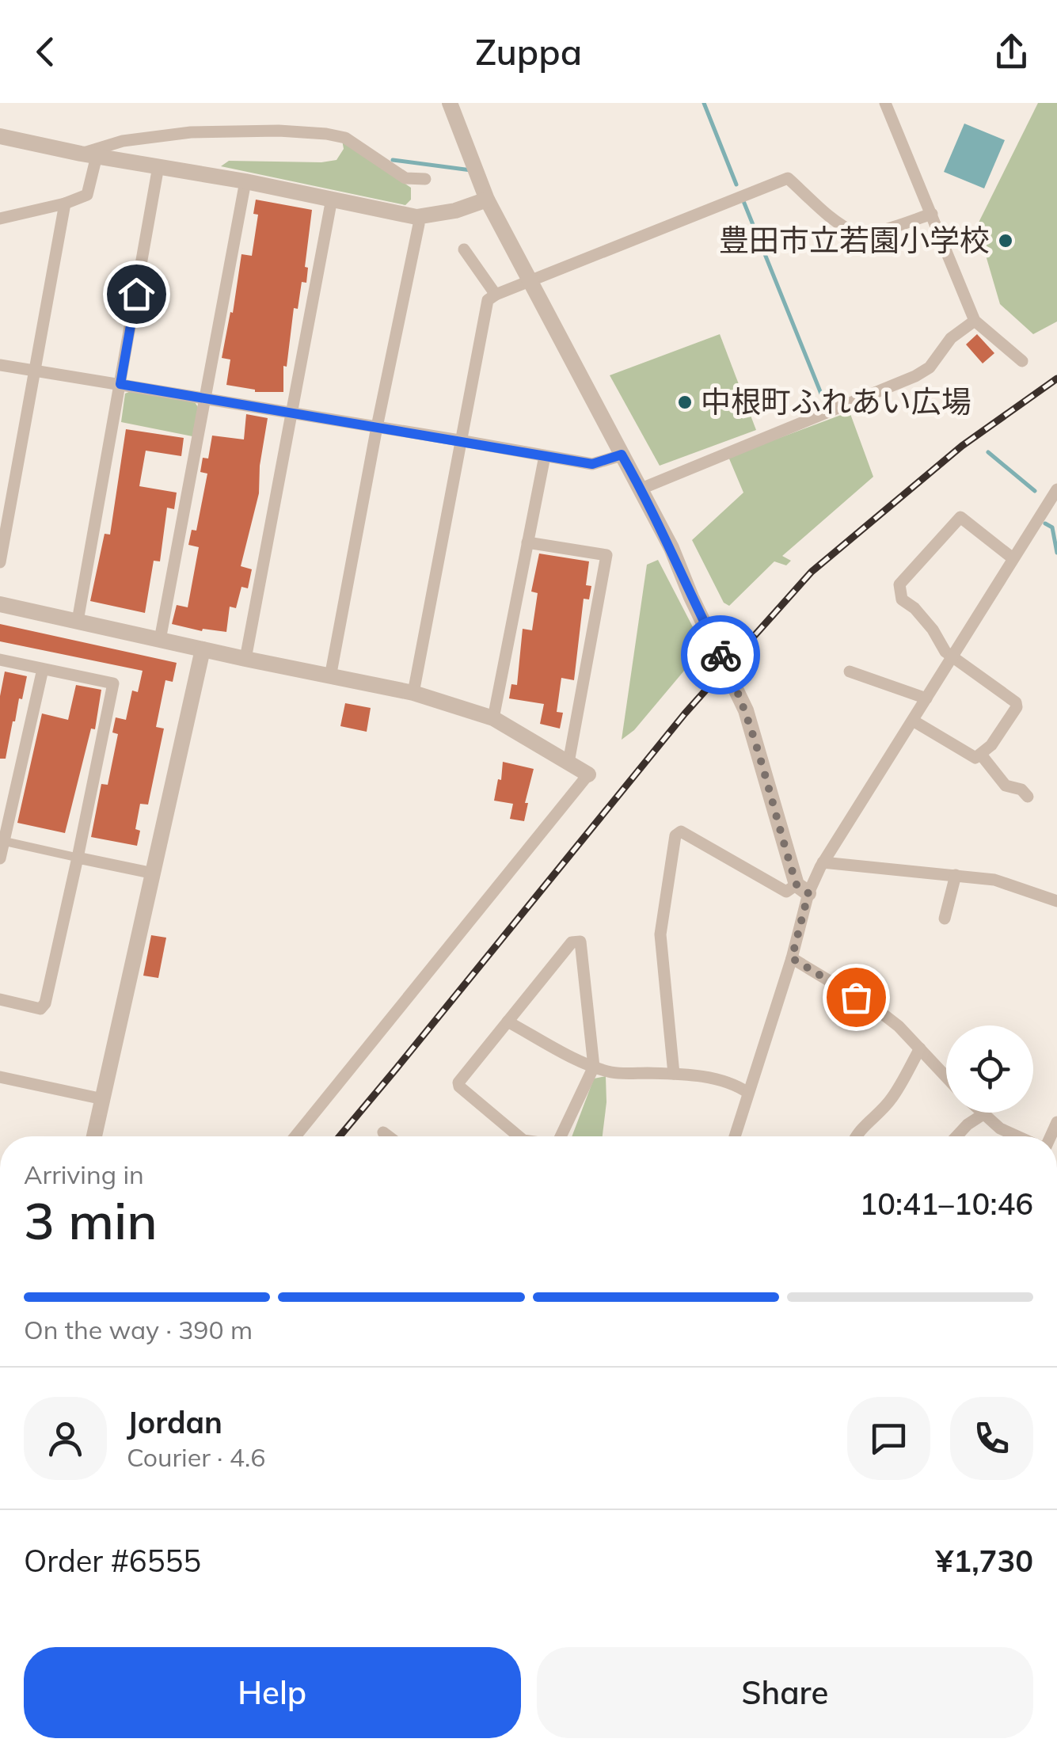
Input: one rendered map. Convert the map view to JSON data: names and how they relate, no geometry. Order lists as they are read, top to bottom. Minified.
{"places":["豊田市立若園小学校","中根町ふれあい広場"],"page":{"header":"Zuppa","heading":["3 min","Arriving in","10:41–10:46"],"panel":["Jordan","Courier · 4.6","Order #6555","¥1,730"],"bar":"On the way · 390 m","buttons":["Help","Share"]}}
